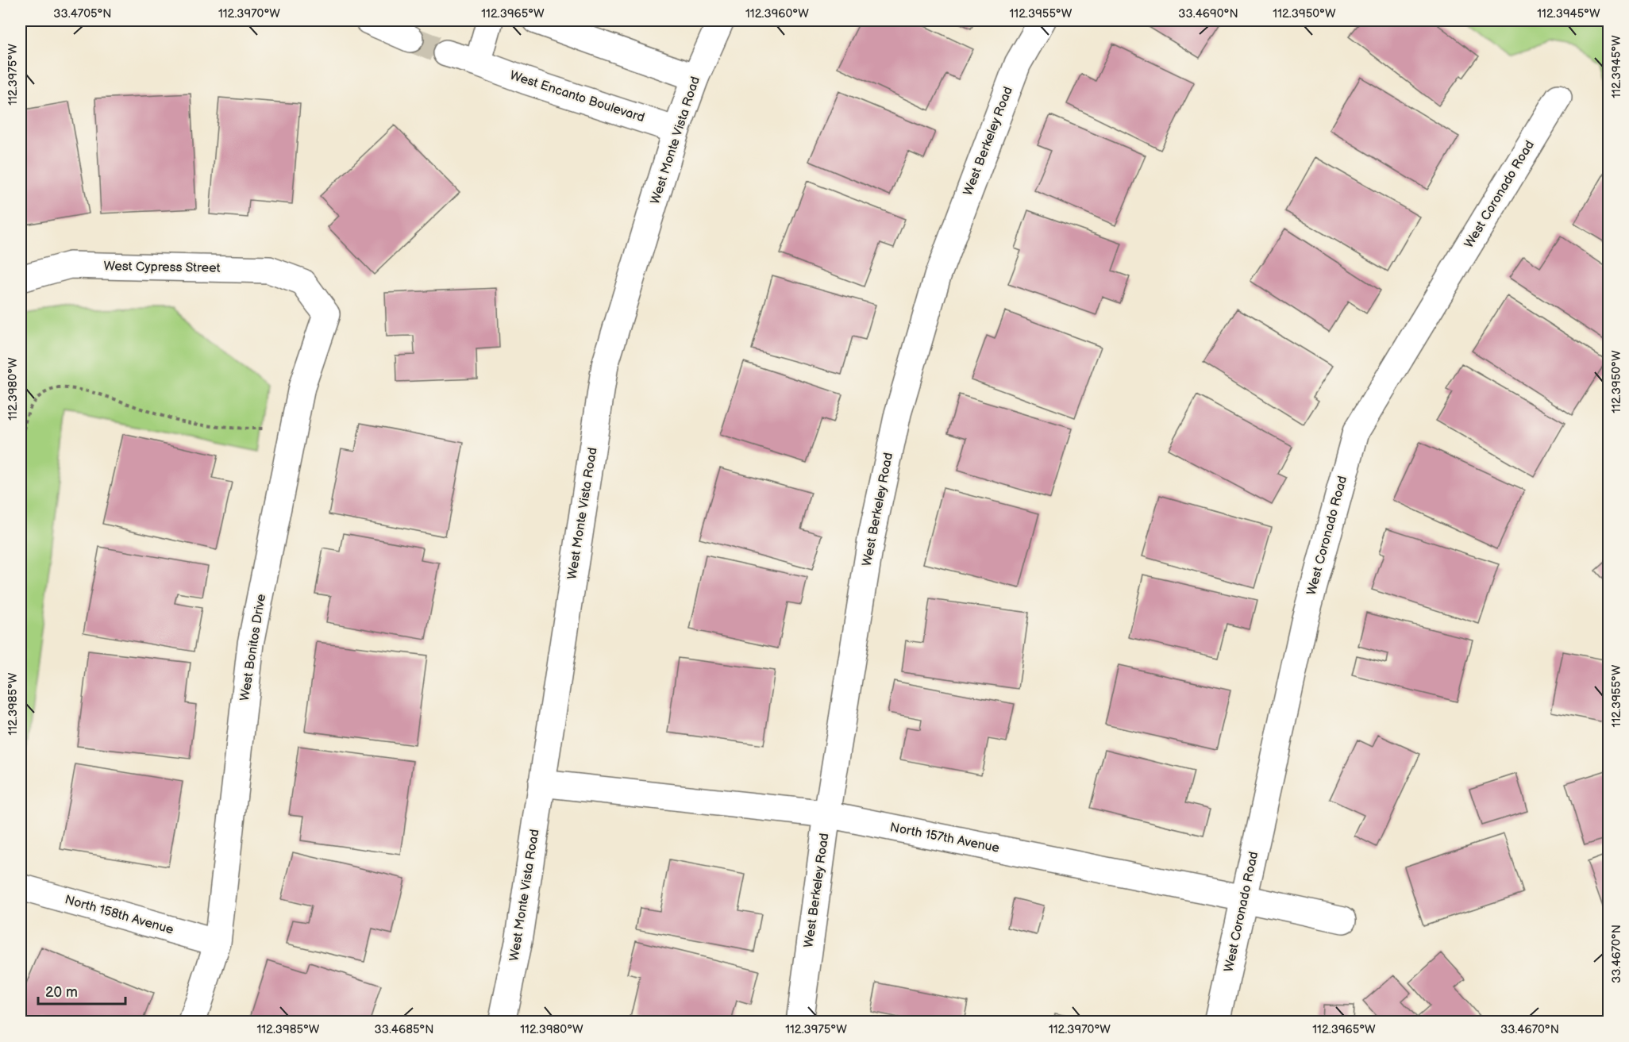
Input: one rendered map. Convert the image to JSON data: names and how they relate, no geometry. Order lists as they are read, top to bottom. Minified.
{"streets":{"street":["West Encanto Boulevard","West Monte Vista Road","West Berkeley Road","West Coronado Road","West Cypress Street","West Bonitos Drive","North 157th Avenue","North 158th Avenue"]},"crossings":[["West Encanto Boulevard","West Monte Vista Road"],["West Monte Vista Road","North 157th Avenue"],["West Berkeley Road","North 157th Avenue"],["West Coronado Road","North 157th Avenue"],["West Cypress Street","West Bonitos Drive"],["West Bonitos Drive","North 158th Avenue"]],"scale_bar":"20 m","coordinates":["33.4705°N","112.3970°W","112.3965°W","112.3960°W","112.3955°W","33.4690°N","112.3950°W","112.3945°W","112.3975°W","112.3980°W","112.3985°W","33.4670°N","33.4685°N"]}
